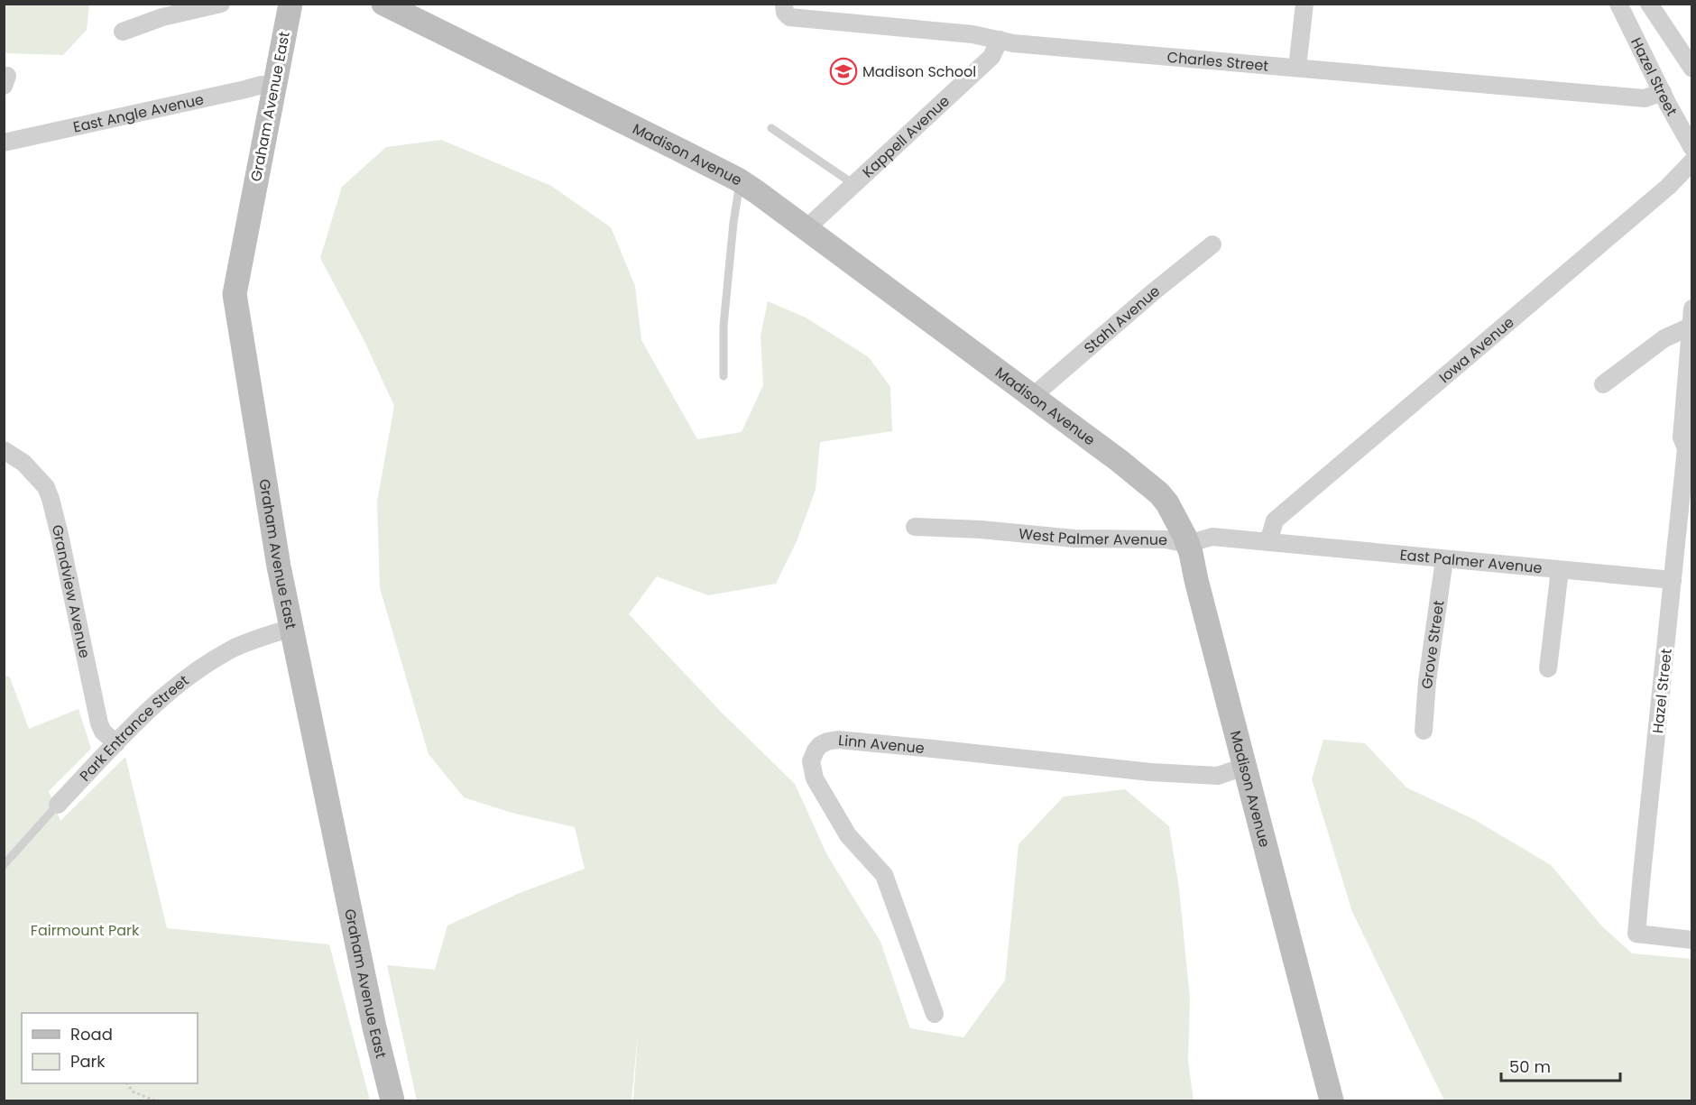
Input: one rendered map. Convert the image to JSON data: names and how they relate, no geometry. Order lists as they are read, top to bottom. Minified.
{"streets":{"main road":["Graham Avenue East","Madison Avenue"],"street":["Charles Street","Hazel Street","East Angle Avenue","Kappell Avenue","Stahl Avenue","Iowa Avenue","West Palmer Avenue","East Palmer Avenue","Grandview Avenue","Grove Street","Park Entrance Street","Linn Avenue"]},"crossings":[["Charles Street","Hazel Street"],["Charles Street","Kappell Avenue"],["Hazel Street","East Palmer Avenue"],["Graham Avenue East","East Angle Avenue"],["Graham Avenue East","Park Entrance Street"],["Kappell Avenue","Madison Avenue"],["Madison Avenue","Stahl Avenue"],["Madison Avenue","West Palmer Avenue"],["Madison Avenue","Linn Avenue"],["Iowa Avenue","West Palmer Avenue"],["Iowa Avenue","East Palmer Avenue"],["West Palmer Avenue","East Palmer Avenue"],["East Palmer Avenue","Grove Street"],["Grandview Avenue","Park Entrance Street"]],"parks":["Fairmount Park"],"places":{"school or university":["Madison School"]},"legend":["Road","Park"],"scale_bar":"50 m"}
